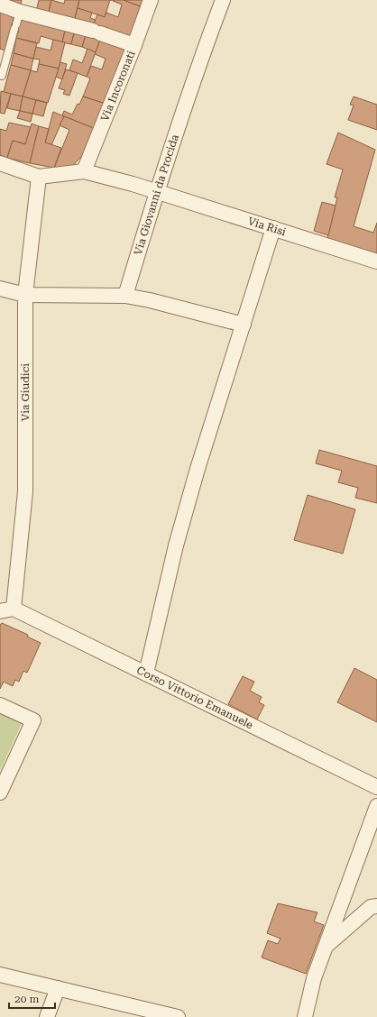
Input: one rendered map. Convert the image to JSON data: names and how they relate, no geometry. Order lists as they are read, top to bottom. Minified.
{"streets":{"street":["Via Incoronati","Via Giovanni da Procida","Via Risi","Via Giudici","Corso Vittorio Emanuele"]},"crossings":[["Via Incoronati","Via Risi"],["Via Giovanni da Procida","Via Risi"],["Via Giudici","Corso Vittorio Emanuele"]],"scale_bar":"20 m"}
